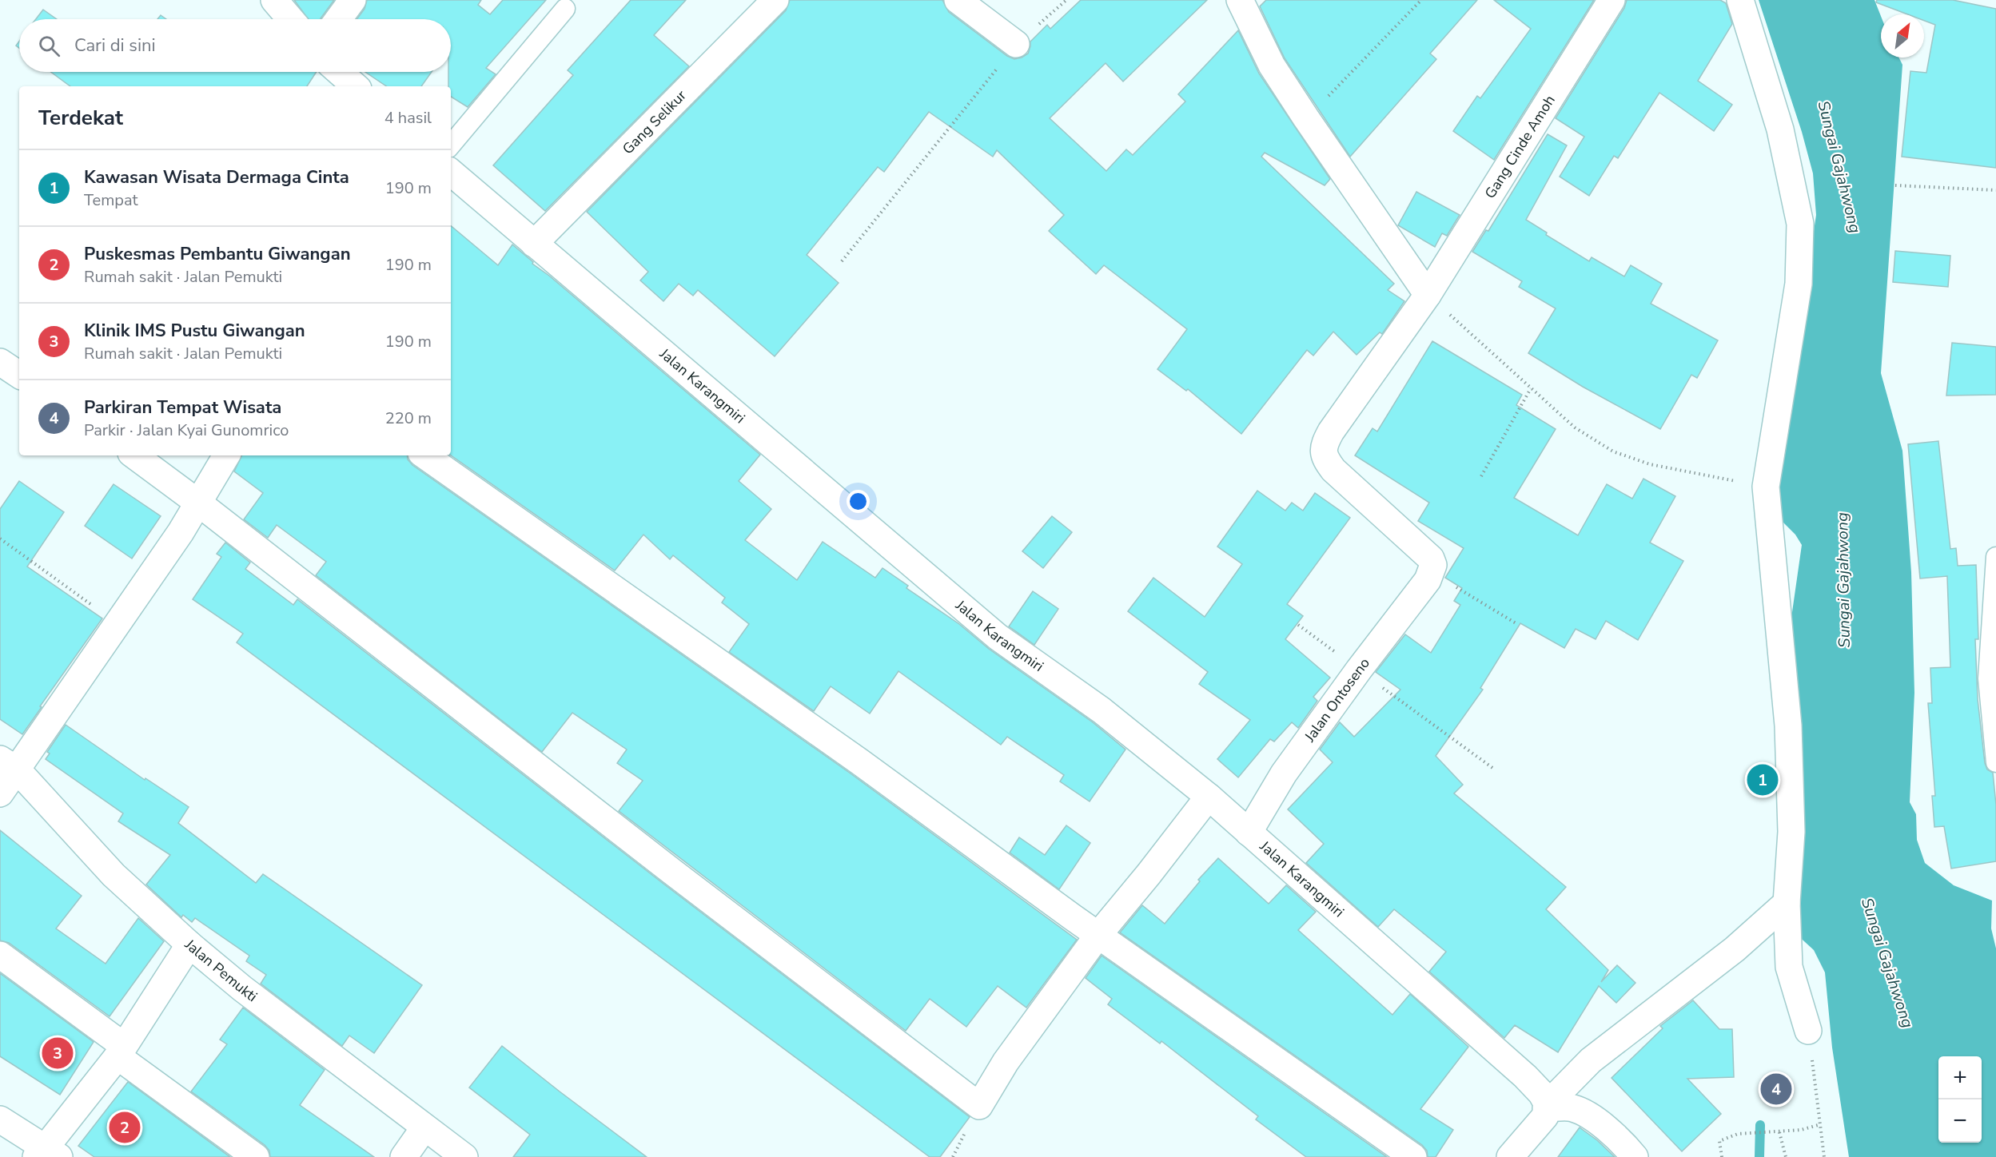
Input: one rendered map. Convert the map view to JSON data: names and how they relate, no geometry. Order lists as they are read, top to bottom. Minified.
{"streets":{"street":["Gang Selikur","Gang Cinde Amoh","Jalan Karangmiri","Jalan Ontoseno","Jalan Pemukti"]},"crossings":[["Gang Selikur","Jalan Karangmiri"],["Gang Cinde Amoh","Jalan Ontoseno"],["Jalan Karangmiri","Jalan Ontoseno"]],"water":["Sungai Gajahwong"],"north":"top right","page":{"search":"Cari di sini","heading":["Terdekat","4 hasil"],"list":[{"mark":"1","name":"Kawasan Wisata Dermaga Cinta","note":"Tempat","value":"190 m"},{"mark":"2","name":"Puskesmas Pembantu Giwangan","note":"Rumah sakit · Jalan Pemukti","value":"190 m"},{"mark":"3","name":"Klinik IMS Pustu Giwangan","note":"Rumah sakit · Jalan Pemukti","value":"190 m"},{"mark":"4","name":"Parkiran Tempat Wisata","note":"Parkir · Jalan Kyai Gunomrico","value":"220 m"}],"pins":["1","3","4","2"],"map_buttons":["+","−"]}}
